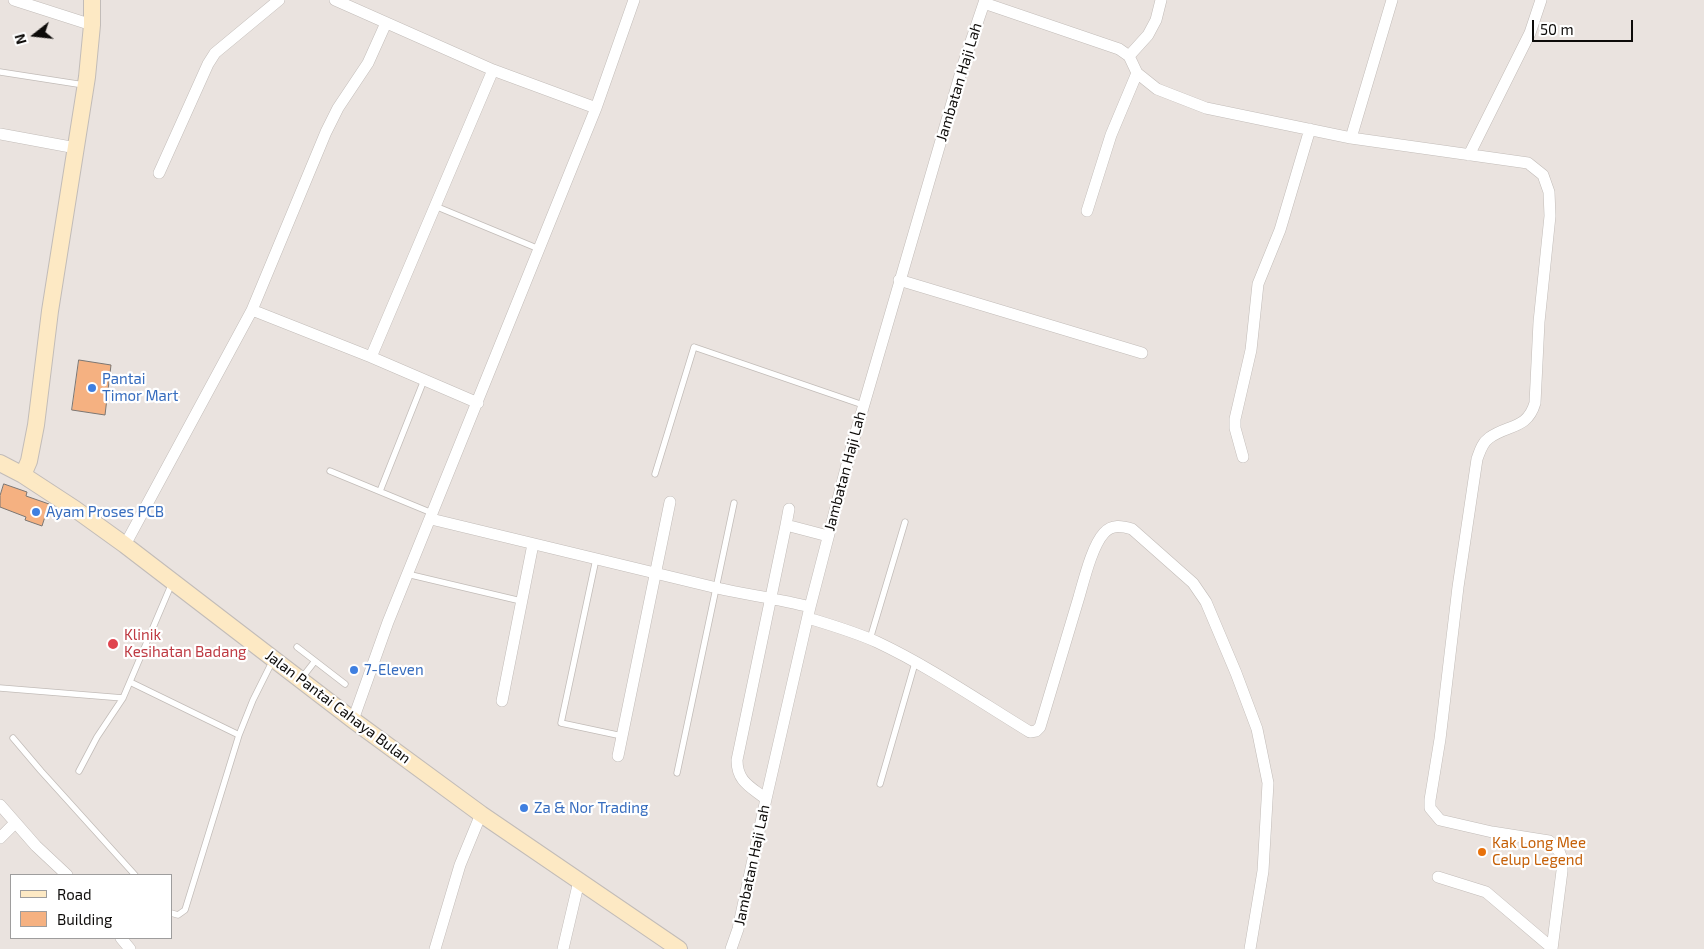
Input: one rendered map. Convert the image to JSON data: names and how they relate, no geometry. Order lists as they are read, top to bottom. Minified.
{"streets":{"street":["Jambatan Haji Lah","Jalan Pantai Cahaya Bulan"]},"places":["Pantai Timor Mart","Ayam Proses PCB","Klinik Kesihatan Badang","7-Eleven","Za & Nor Trading","Kak Long Mee Celup Legend"],"legend":["Road","Building"],"scale_bar":"50 m","north":"left"}
